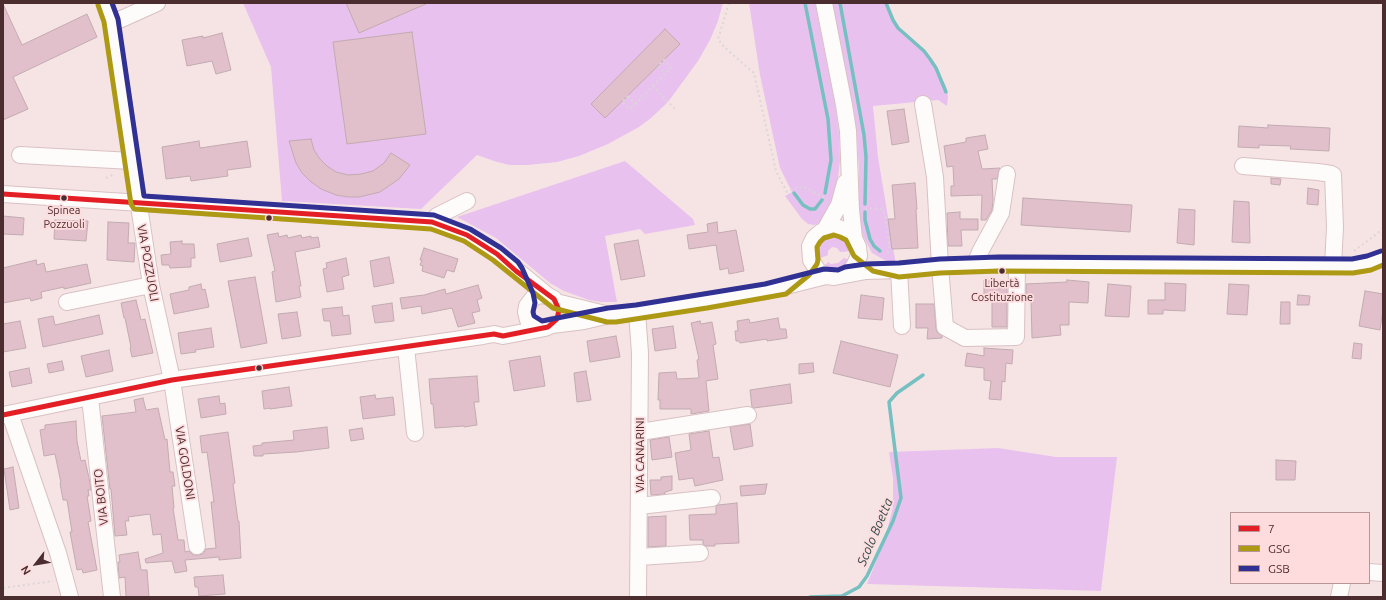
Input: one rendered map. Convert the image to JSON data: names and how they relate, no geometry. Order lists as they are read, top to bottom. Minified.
{"streets":{"street":["VIA POZZUOLI","VIA CANARINI","VIA GOLDONI","VIA BOITO"]},"crossings":[["VIA POZZUOLI","VIA GOLDONI"]],"water":["Scolo Boetta"],"places":["Spinea Pozzuoli","Libertà Costituzione"],"lines":["transit line GSB","transit line GSG","transit line 7"],"legend":["7","GSG","GSB"],"north":"bottom left"}
